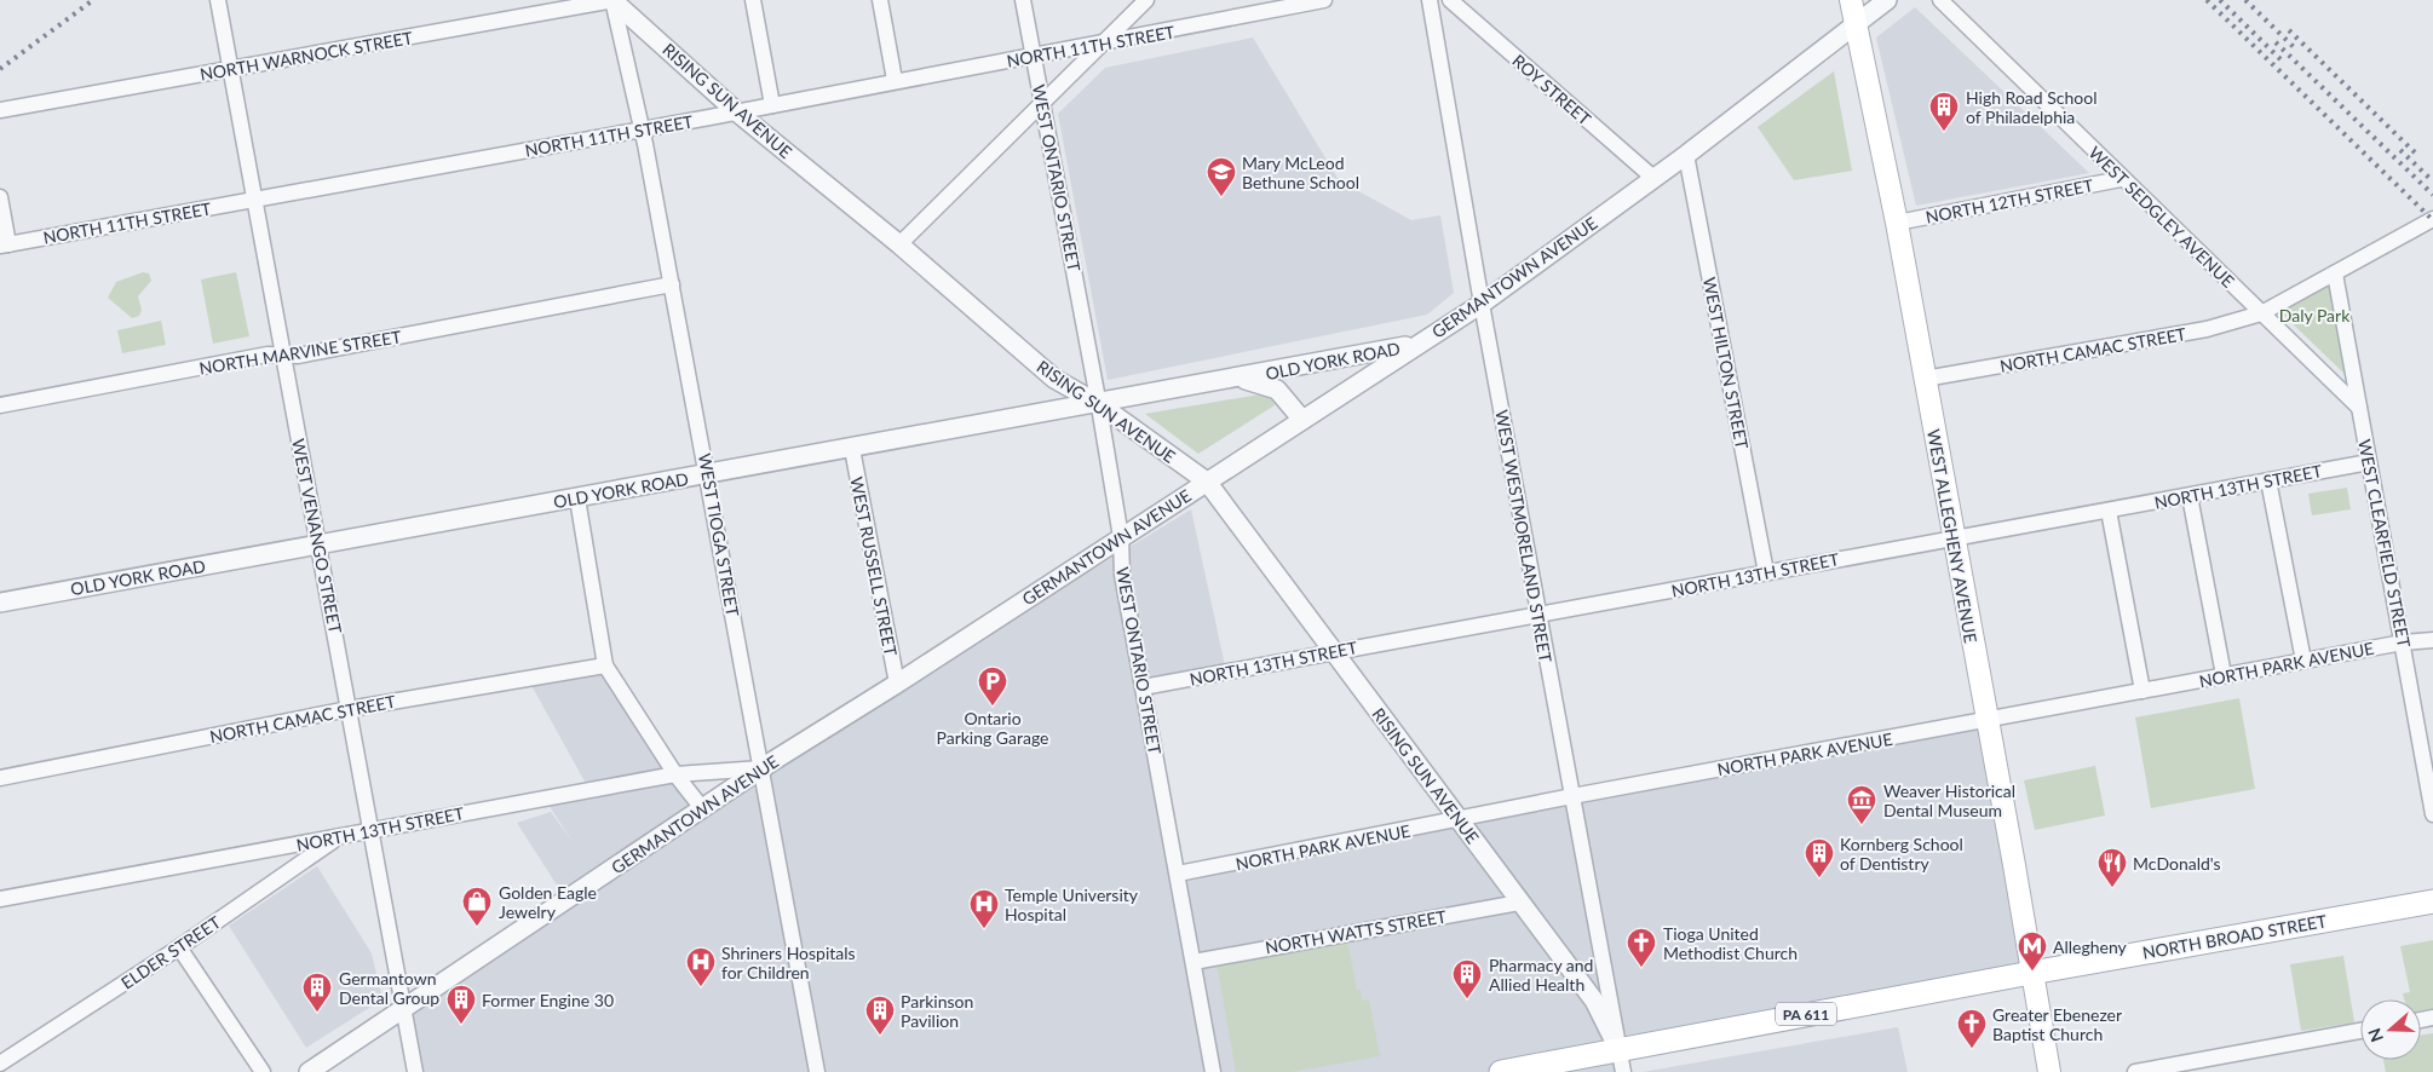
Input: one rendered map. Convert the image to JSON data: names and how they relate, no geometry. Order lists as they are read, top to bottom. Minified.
{"streets":{"main road":["WEST ALLEGHENY AVENUE","NORTH BROAD STREET","PA 611"],"street":["NORTH 11TH STREET","NORTH WARNOCK STREET","ROY STREET","RISING SUN AVENUE","WEST ONTARIO STREET","NORTH 12TH STREET","WEST SEDGLEY AVENUE","GERMANTOWN AVENUE","NORTH CAMAC STREET","NORTH MARVINE STREET","OLD YORK ROAD","WEST HILTON STREET","NORTH 13TH STREET","WEST TIOGA STREET","WEST VENANGO STREET","WEST WESTMORELAND STREET","WEST CLEARFIELD STREET","WEST RUSSELL STREET","NORTH PARK AVENUE","NORTH WATTS STREET","ELDER STREET"]},"crossings":[["NORTH 11TH STREET","RISING SUN AVENUE"],["NORTH 11TH STREET","WEST ONTARIO STREET"],["NORTH 11TH STREET","WEST TIOGA STREET"],["NORTH 11TH STREET","WEST VENANGO STREET"],["NORTH WARNOCK STREET","RISING SUN AVENUE"],["NORTH WARNOCK STREET","WEST TIOGA STREET"],["NORTH WARNOCK STREET","WEST VENANGO STREET"],["ROY STREET","GERMANTOWN AVENUE"],["RISING SUN AVENUE","WEST ONTARIO STREET"],["RISING SUN AVENUE","GERMANTOWN AVENUE"],["RISING SUN AVENUE","OLD YORK ROAD"],["RISING SUN AVENUE","NORTH 13TH STREET"],["RISING SUN AVENUE","WEST TIOGA STREET"],["RISING SUN AVENUE","WEST WESTMORELAND STREET"],["RISING SUN AVENUE","NORTH PARK AVENUE"],["RISING SUN AVENUE","NORTH WATTS STREET"],["RISING SUN AVENUE","NORTH BROAD STREET"],["WEST ONTARIO STREET","GERMANTOWN AVENUE"],["WEST ONTARIO STREET","OLD YORK ROAD"],["WEST ONTARIO STREET","NORTH 13TH STREET"],["WEST ONTARIO STREET","NORTH PARK AVENUE"],["WEST ONTARIO STREET","NORTH WATTS STREET"],["NORTH 12TH STREET","WEST SEDGLEY AVENUE"],["NORTH 12TH STREET","WEST ALLEGHENY AVENUE"],["WEST SEDGLEY AVENUE","NORTH CAMAC STREET"],["WEST SEDGLEY AVENUE","WEST CLEARFIELD STREET"],["GERMANTOWN AVENUE","OLD YORK ROAD"],["GERMANTOWN AVENUE","WEST HILTON STREET"],["GERMANTOWN AVENUE","NORTH 13TH STREET"],["GERMANTOWN AVENUE","WEST TIOGA STREET"],["GERMANTOWN AVENUE","WEST VENANGO STREET"],["GERMANTOWN AVENUE","WEST WESTMORELAND STREET"],["GERMANTOWN AVENUE","WEST ALLEGHENY AVENUE"],["GERMANTOWN AVENUE","WEST RUSSELL STREET"],["NORTH CAMAC STREET","WEST VENANGO STREET"],["NORTH CAMAC STREET","WEST ALLEGHENY AVENUE"],["NORTH MARVINE STREET","WEST TIOGA STREET"],["NORTH MARVINE STREET","WEST VENANGO STREET"],["OLD YORK ROAD","WEST TIOGA STREET"],["OLD YORK ROAD","WEST VENANGO STREET"],["OLD YORK ROAD","WEST RUSSELL STREET"],["WEST HILTON STREET","NORTH 13TH STREET"],["NORTH 13TH STREET","WEST TIOGA STREET"],["NORTH 13TH STREET","WEST VENANGO STREET"],["NORTH 13TH STREET","WEST WESTMORELAND STREET"],["NORTH 13TH STREET","WEST ALLEGHENY AVENUE"],["NORTH 13TH STREET","WEST CLEARFIELD STREET"],["NORTH 13TH STREET","ELDER STREET"],["WEST WESTMORELAND STREET","NORTH PARK AVENUE"],["WEST WESTMORELAND STREET","NORTH BROAD STREET"],["WEST ALLEGHENY AVENUE","NORTH PARK AVENUE"],["WEST ALLEGHENY AVENUE","NORTH BROAD STREET"],["WEST CLEARFIELD STREET","NORTH PARK AVENUE"]],"parks":["Daly Park"],"places":{"building":["High Road School of Philadelphia","Kornberg School of Dentistry","Pharmacy and Allied Health","Germantown Dental Group","Former Engine 30","Parkinson Pavilion"],"school or university":["Mary McLeod Bethune School"],"parking":["Ontario Parking Garage"],"museum":["Weaver Historical Dental Museum"],"restaurant":["McDonald's"],"shop":["Golden Eagle Jewelry"],"hospital":["Temple University Hospital","Shriners Hospitals for Children"],"church":["Tioga United Methodist Church","Greater Ebenezer Baptist Church"],"metro station":["Allegheny"]},"north":"left"}
